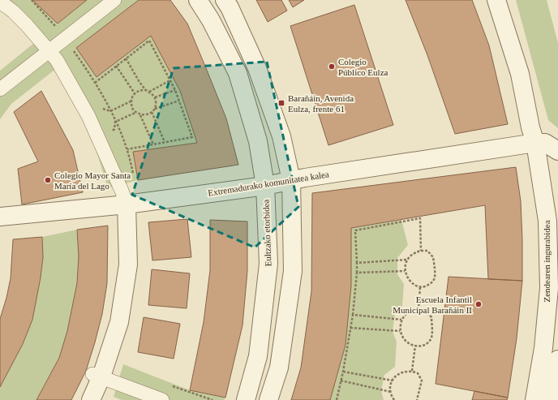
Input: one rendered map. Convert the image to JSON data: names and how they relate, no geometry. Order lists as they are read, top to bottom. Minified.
{"streets":{"street":["Extremadurako komunitatea kalea","Eultzako etorbidea","Zendearen ingurabidea"]},"crossings":[["Extremadurako komunitatea kalea","Eultzako etorbidea"],["Extremadurako komunitatea kalea","Zendearen ingurabidea"]],"places":{"other":["Colegio Público Eulza","Colegio Mayor Santa María del Lago","Escuela Infantil Municipal Barañáin II"],"transit":["Barañáin, Avenida Eulza, frente 61"]}}
